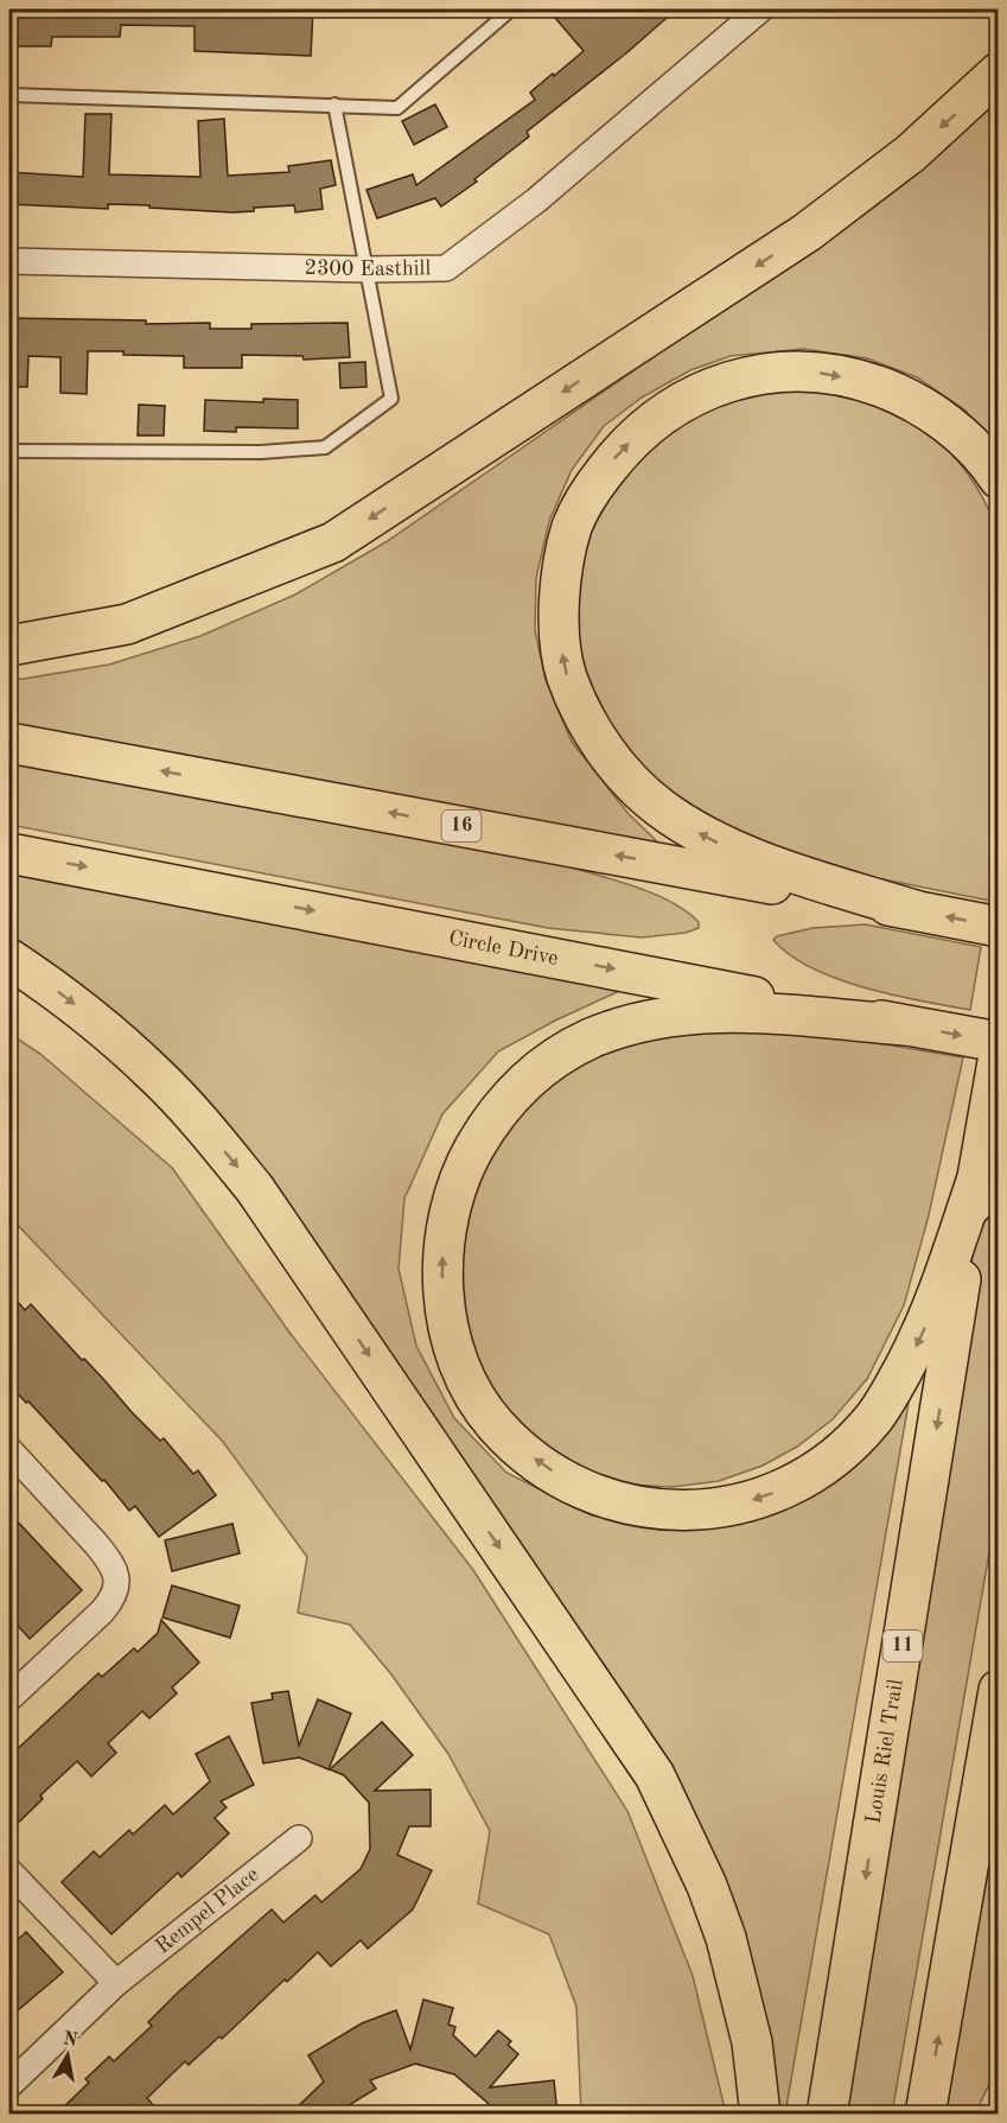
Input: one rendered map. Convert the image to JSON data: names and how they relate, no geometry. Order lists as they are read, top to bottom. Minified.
{"streets":{"highway":["16","Circle Drive","11","Louis Riel Trail"],"street":["2300 Easthill","Rempel Place"]},"north":"top"}
